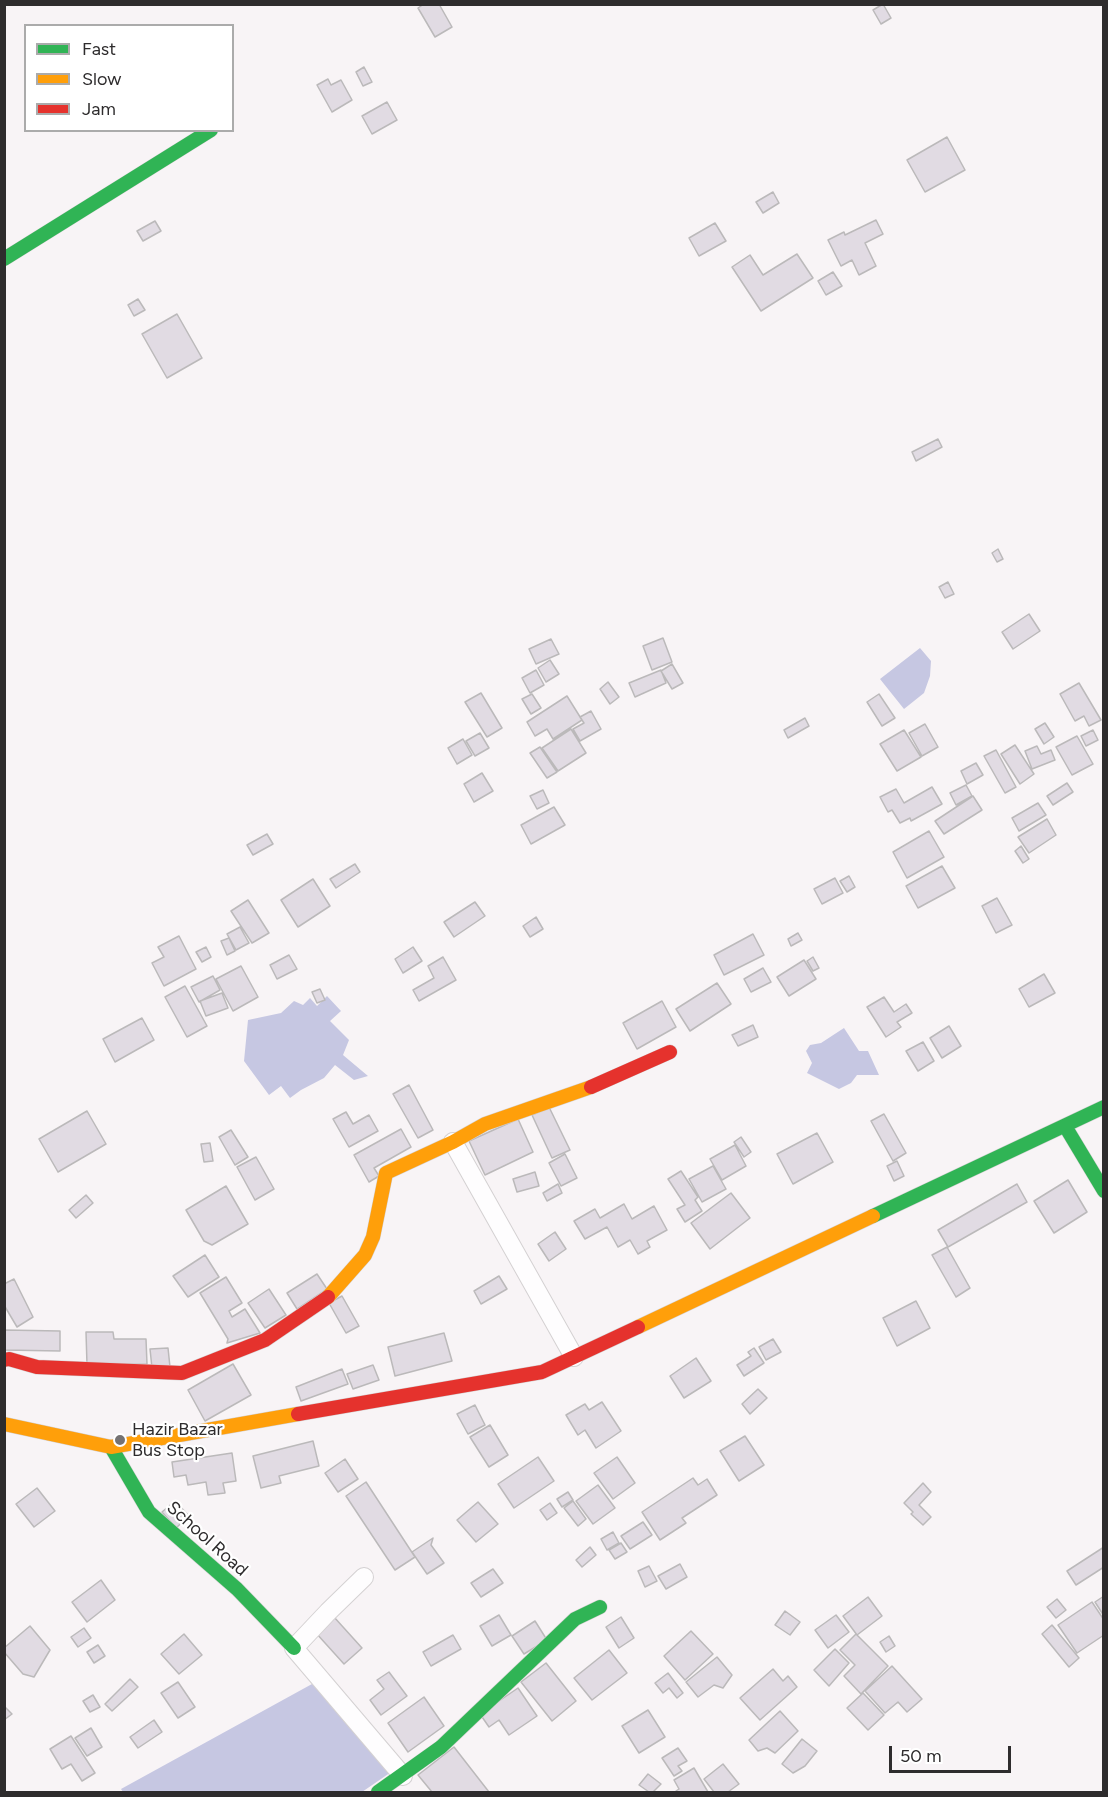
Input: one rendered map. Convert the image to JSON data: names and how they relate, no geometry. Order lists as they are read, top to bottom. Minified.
{"streets":{"street":["School Road"]},"places":["Hazir Bazar Bus Stop"],"legend":["Fast","Slow","Jam"],"scale_bar":"50 m"}
